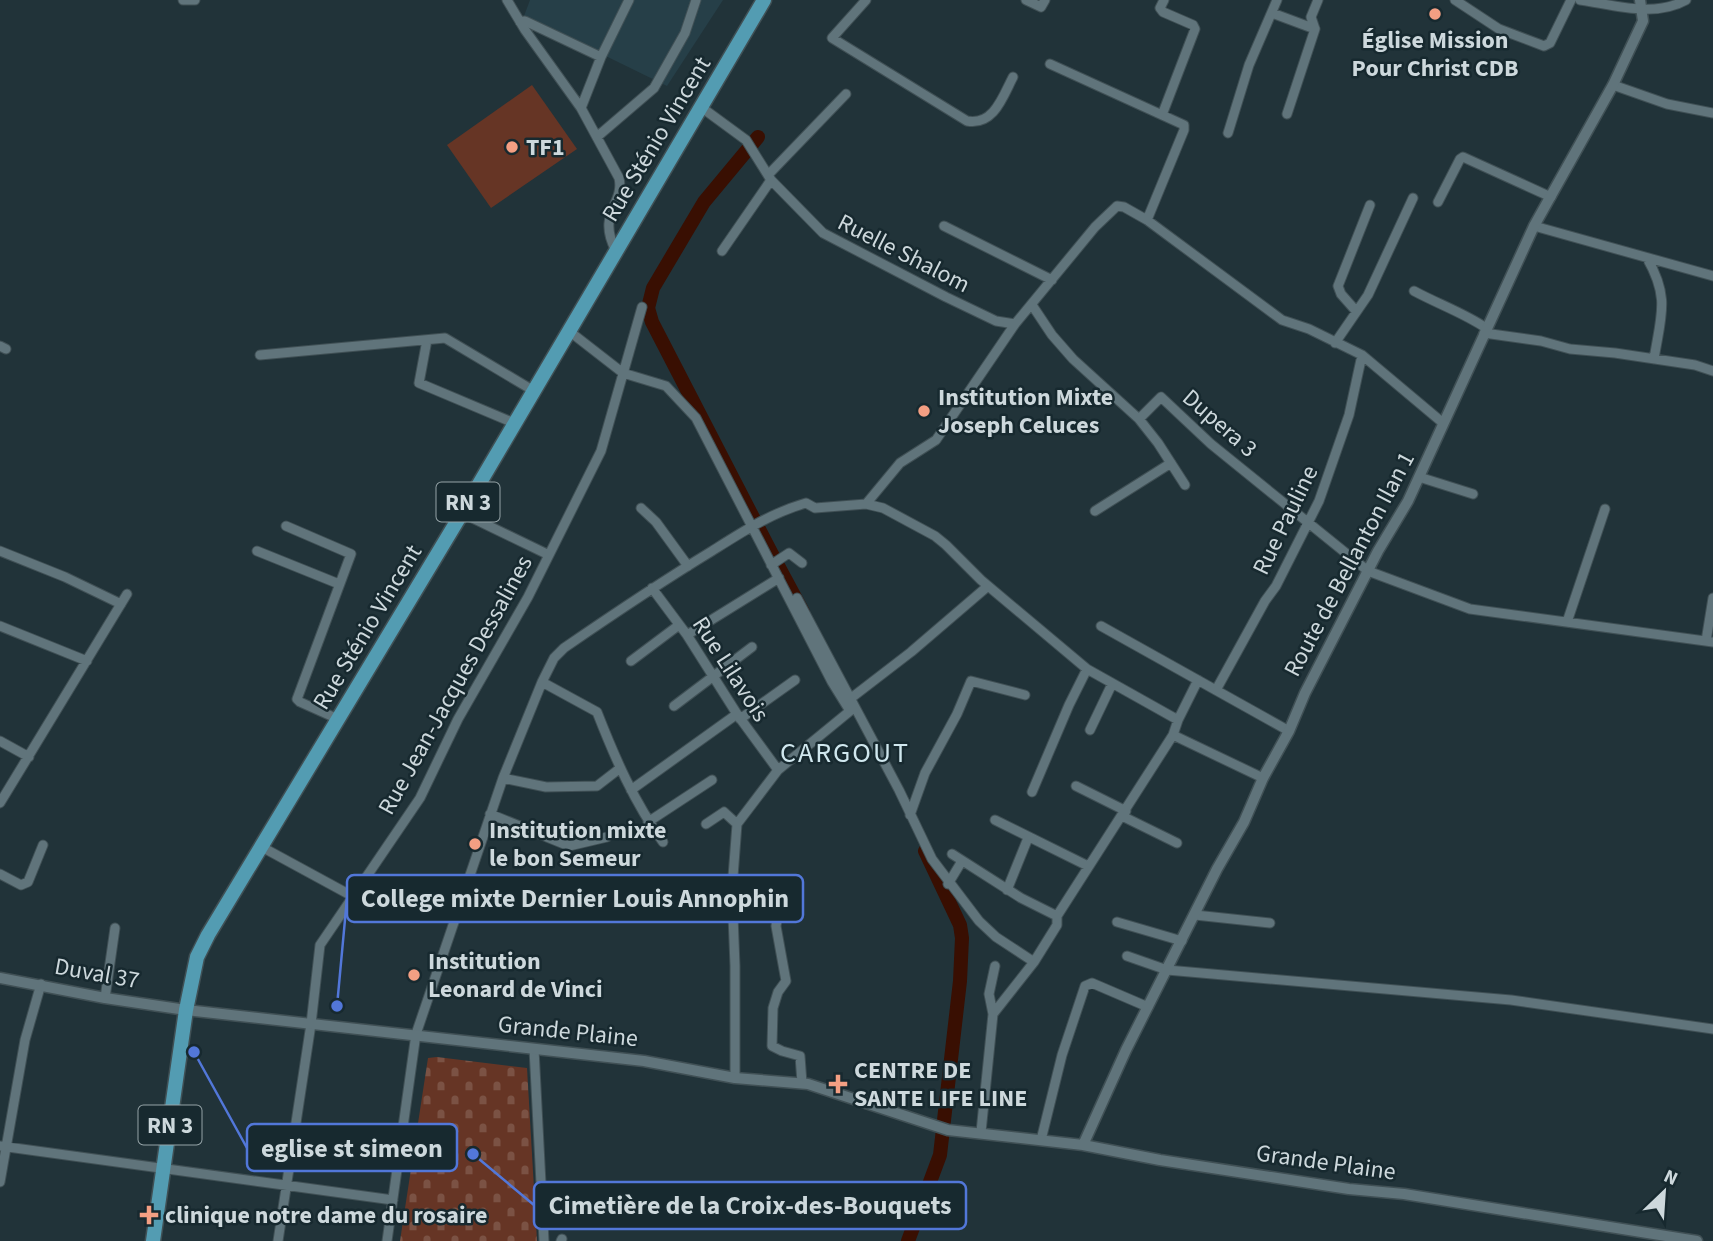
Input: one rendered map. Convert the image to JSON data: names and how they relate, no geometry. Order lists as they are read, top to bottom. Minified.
{"streets":{"main road":["Rue Sténio Vincent","RN 3"],"street":["Ruelle Shalom","Dupera 3","Rue Pauline","Route de Bellanton Ilan 1","Rue Lilavois","Rue Jean-Jacques Dessalines","Duval 37","Grande Plaine"]},"crossings":[["Rue Sténio Vincent","Ruelle Shalom"],["Rue Sténio Vincent","Duval 37"],["Rue Sténio Vincent","Grande Plaine"],["Dupera 3","Rue Pauline"],["Dupera 3","Route de Bellanton Ilan 1"],["Route de Bellanton Ilan 1","Grande Plaine"],["Rue Jean-Jacques Dessalines","Grande Plaine"],["Duval 37","Grande Plaine"]],"districts":["CARGOUT"],"places":{"other":["Église Mission Pour Christ CDB","TF1","Institution Mixte Joseph Celuces","Institution mixte le bon Semeur","Institution Leonard de Vinci","College mixte Dernier Louis Annophin","eglise st simeon","Cimetière de la Croix-des-Bouquets"],"health":["CENTRE DE SANTE LIFE LINE","clinique notre dame du rosaire"]},"north":"top right"}
